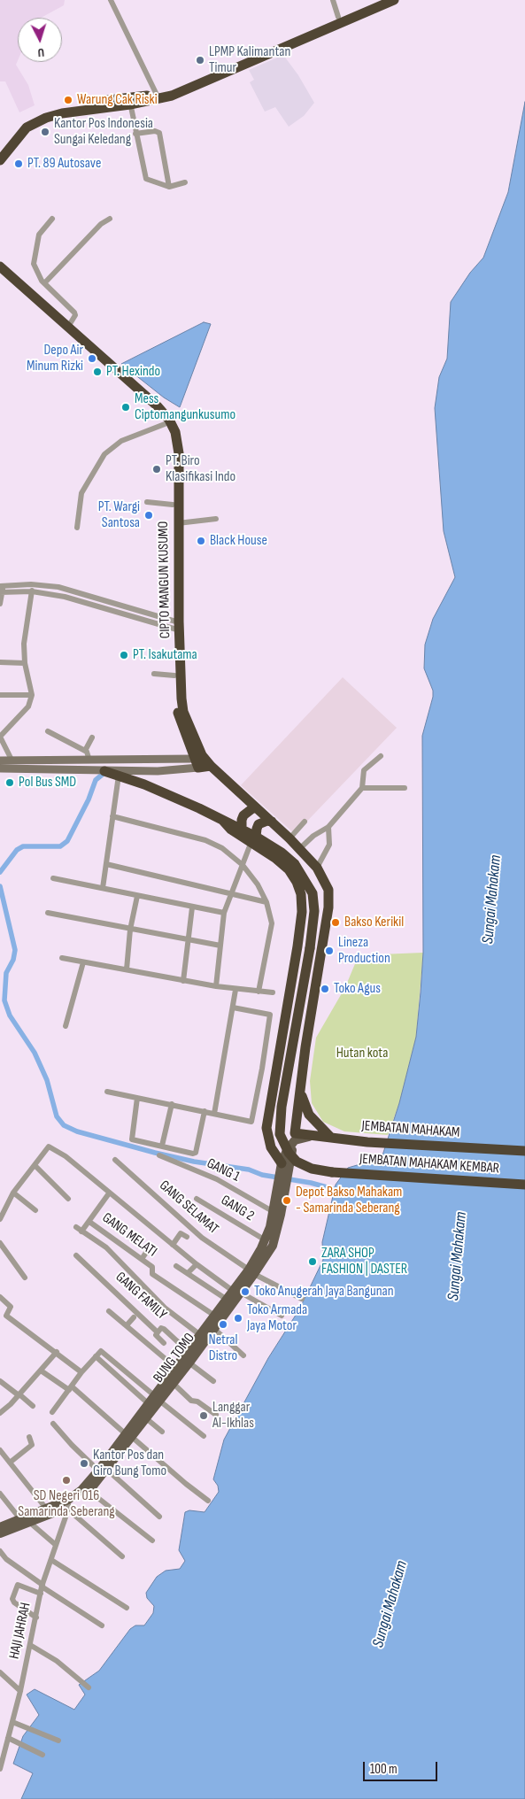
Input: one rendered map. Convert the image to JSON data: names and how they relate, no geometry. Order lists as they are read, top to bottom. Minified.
{"streets":{"highway":["CIPTO MANGUN KUSUMO","JEMBATAN MAHAKAM","JEMBATAN MAHAKAM KEMBAR"],"main road":["BUNG TOMO"],"street":["GANG 1","GANG SELAMAT","GANG 2","GANG MELATI","GANG FAMILY","HAJI JAHRAH"]},"crossings":[["CIPTO MANGUN KUSUMO","JEMBATAN MAHAKAM"],["CIPTO MANGUN KUSUMO","BUNG TOMO"],["JEMBATAN MAHAKAM","BUNG TOMO"],["GANG 1","BUNG TOMO"],["GANG SELAMAT","BUNG TOMO"],["GANG 2","BUNG TOMO"],["GANG MELATI","BUNG TOMO"],["GANG FAMILY","BUNG TOMO"],["BUNG TOMO","HAJI JAHRAH"]],"water":["Sungai Mahakam"],"parks":["Hutan kota"],"places":["LPMP Kalimantan Timur","Warung Cak Riski","Kantor Pos Indonesia Sungai Keledang","PT. 89 Autosave","Depo Air Minum Rizki","PT. Hexindo","Mess Ciptomangunkusumo","PT. Biro Klasifikasi Indo","PT. Wargi Santosa","Black House","PT. Isakutama","Pol Bus SMD","Bakso Kerikil","Lineza Production","Toko Agus","Depot Bakso Mahakam - Samarinda Seberang","ZARA SHOP FASHION | DASTER","Toko Anugerah Jaya Bangunan","Toko Armada Jaya Motor","Netral Distro","Langgar Al-Ikhlas","Kantor Pos dan Giro Bung Tomo","SD Negeri 016 Samarinda Seberang"],"scale_bar":"100 m","north":"bottom"}
